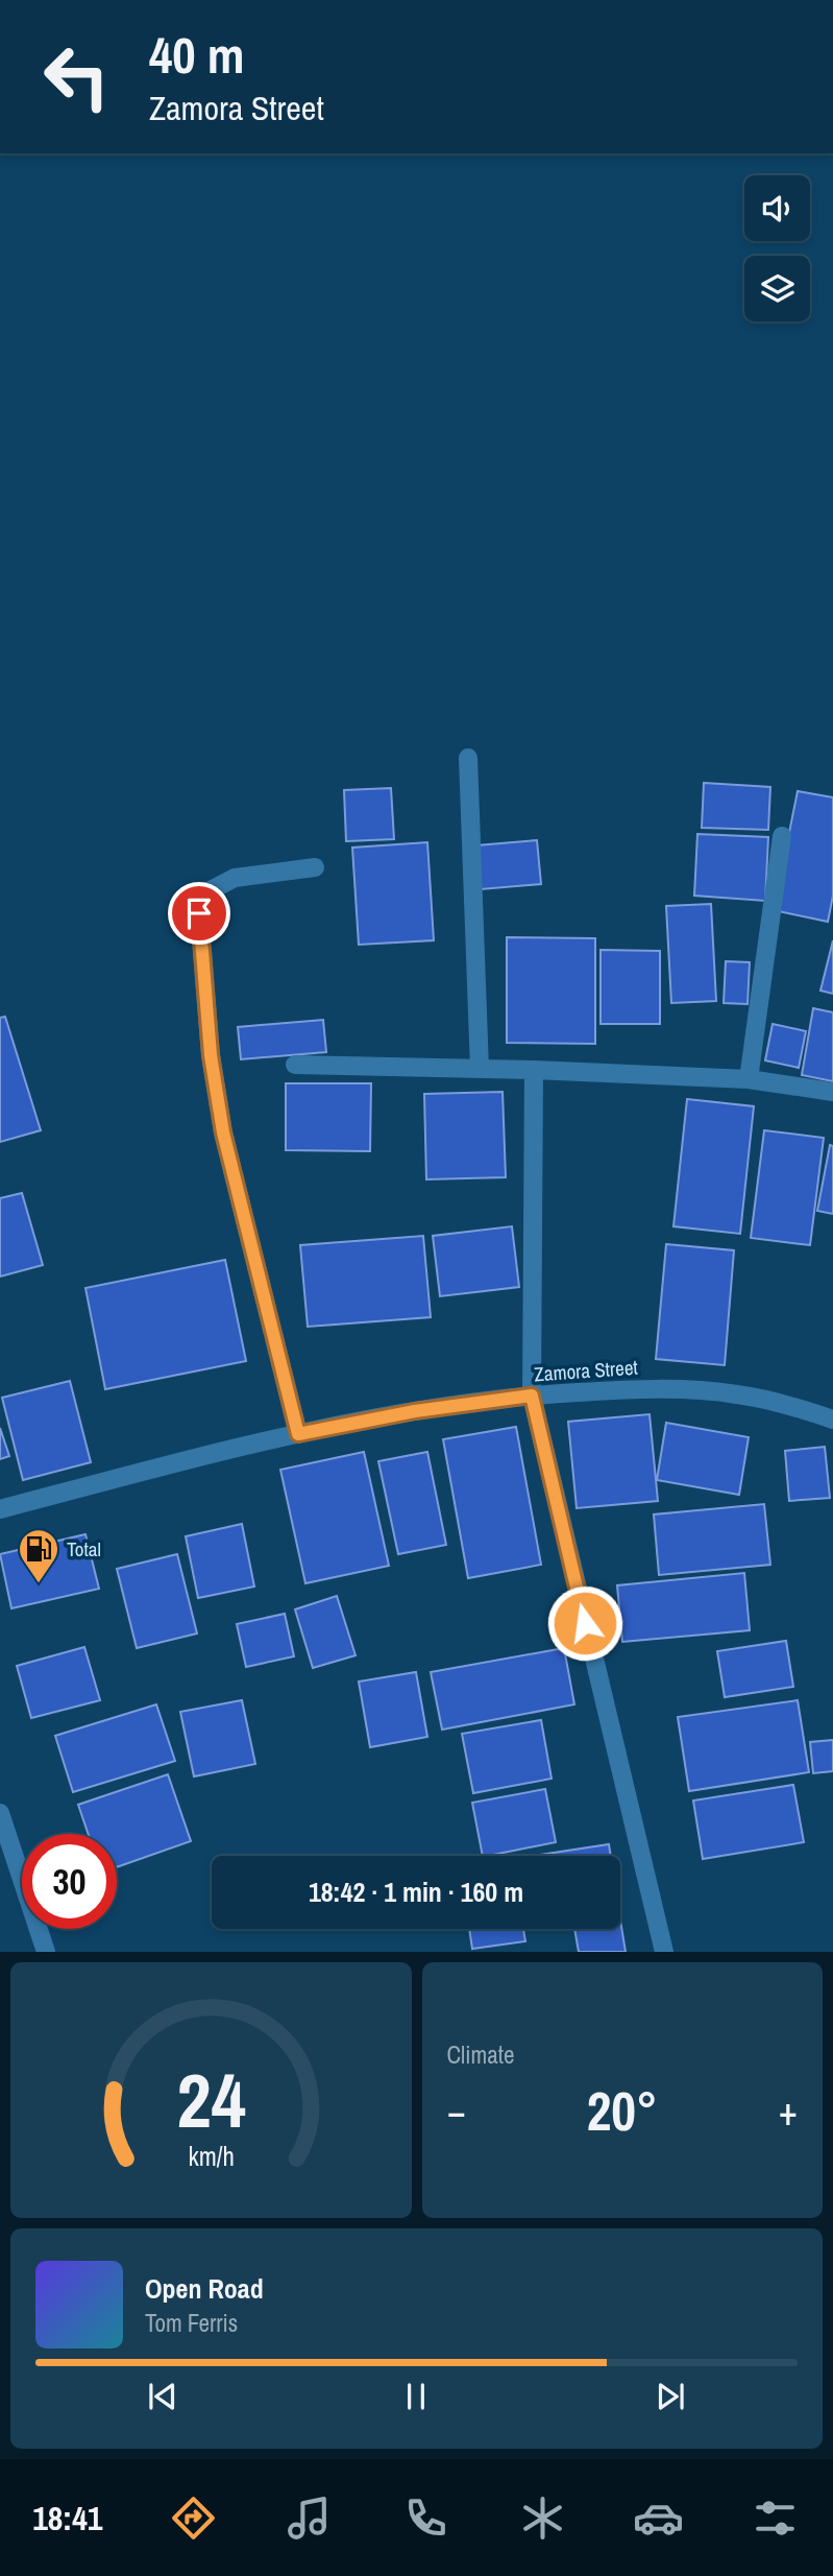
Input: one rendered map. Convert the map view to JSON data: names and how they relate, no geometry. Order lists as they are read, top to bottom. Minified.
{"streets":{"street":["Zamora Street"]},"places":{"fuel station":["Total"]},"page":{"turn":["40 m","Zamora Street"],"limit":"30","trip":"18:42 · 1 min · 160 m","tile":"Climate","heat":["−","20°","+"],"song":["Open Road","Tom Ferris"],"tabs":"18:41","gauge":["24","km/h"]}}
